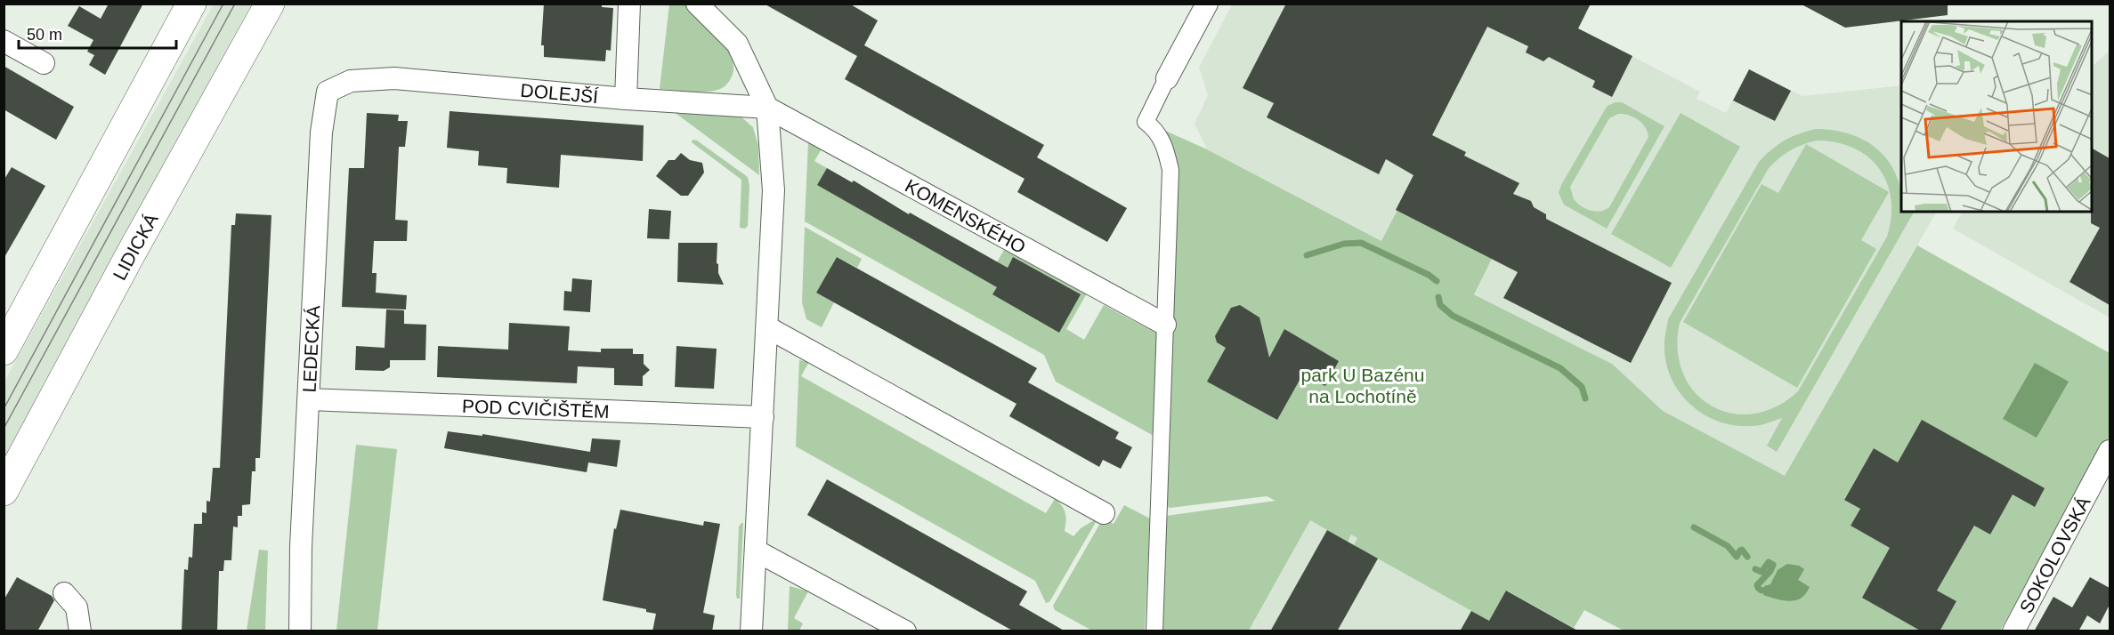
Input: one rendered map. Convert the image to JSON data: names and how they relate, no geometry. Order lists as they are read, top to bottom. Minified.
{"streets":{"main road":["LIDICKÁ"],"street":["DOLEJŠÍ","KOMENSKÉHO","LEDECKÁ","POD CVIČIŠTĚM","SOKOLOVSKÁ"]},"crossings":[["DOLEJŠÍ","KOMENSKÉHO"],["DOLEJŠÍ","LEDECKÁ"],["LEDECKÁ","POD CVIČIŠTĚM"]],"parks":["park U Bazénu na Lochotíně"],"scale_bar":"50 m"}
